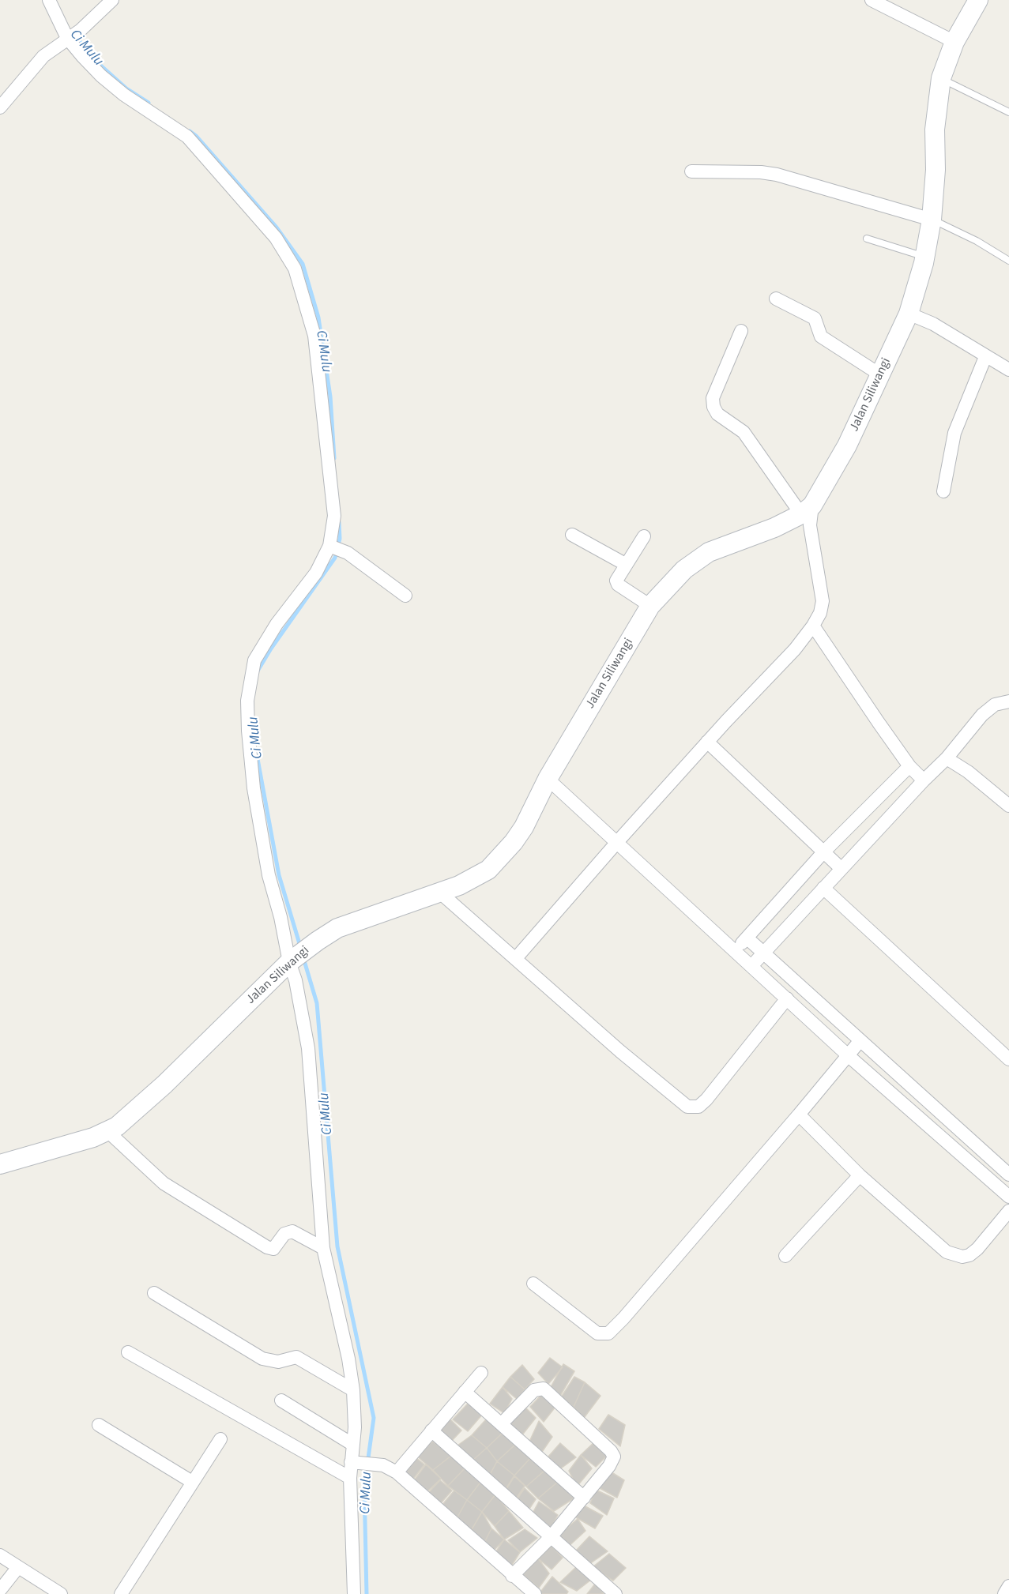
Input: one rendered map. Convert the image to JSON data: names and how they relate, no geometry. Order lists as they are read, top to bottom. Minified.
{"streets":{"street":["Jalan Siliwangi"]},"water":["Ci Mulu"]}
